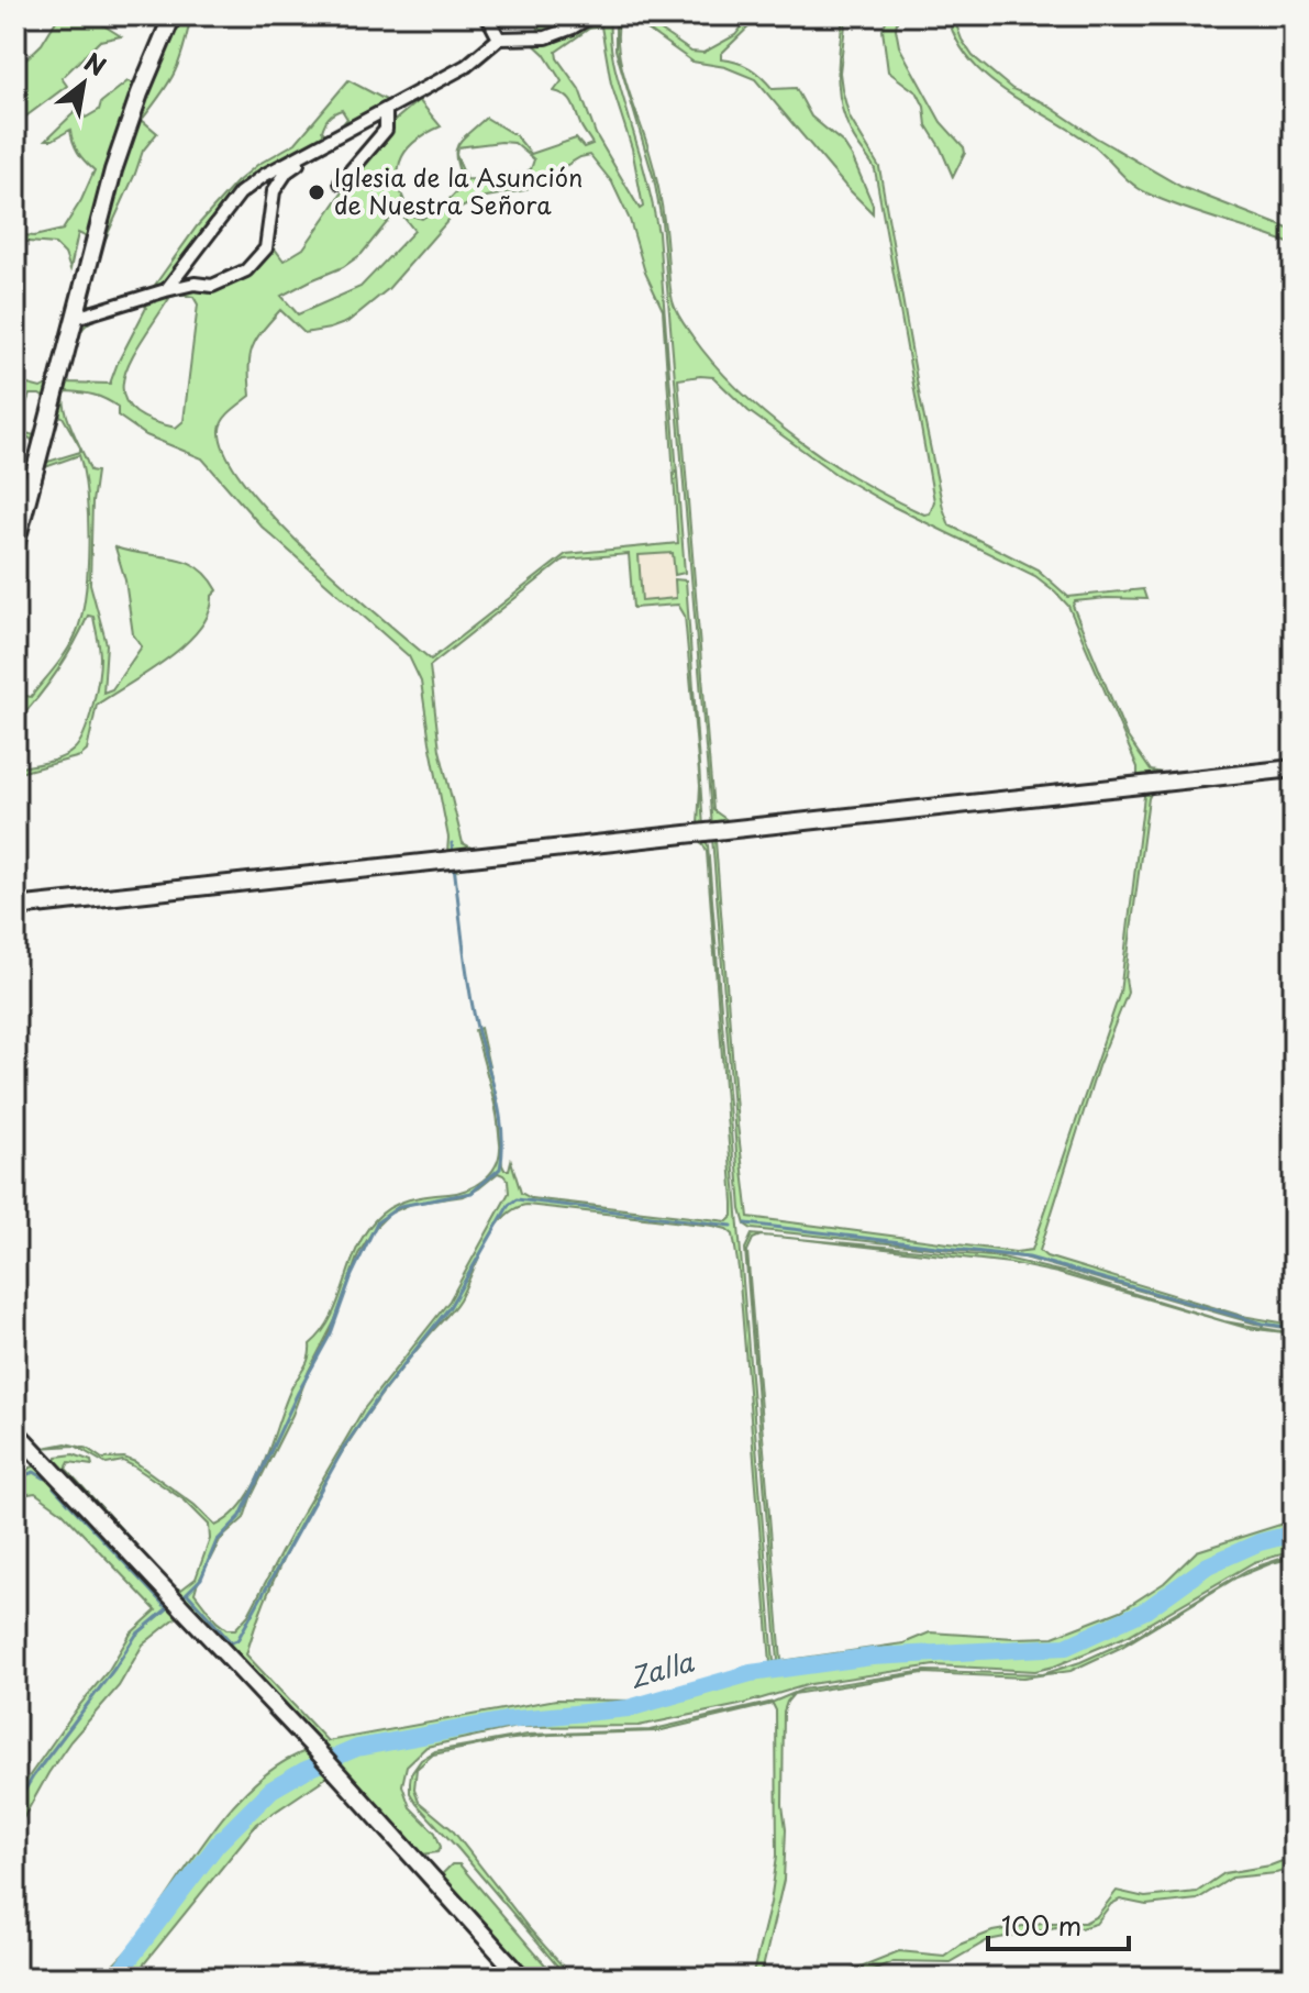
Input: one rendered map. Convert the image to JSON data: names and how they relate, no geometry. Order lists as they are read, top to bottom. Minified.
{"water":["Zalla"],"places":["Iglesia de la Asunción de Nuestra Señora"],"scale_bar":"100 m","north":"top right"}
